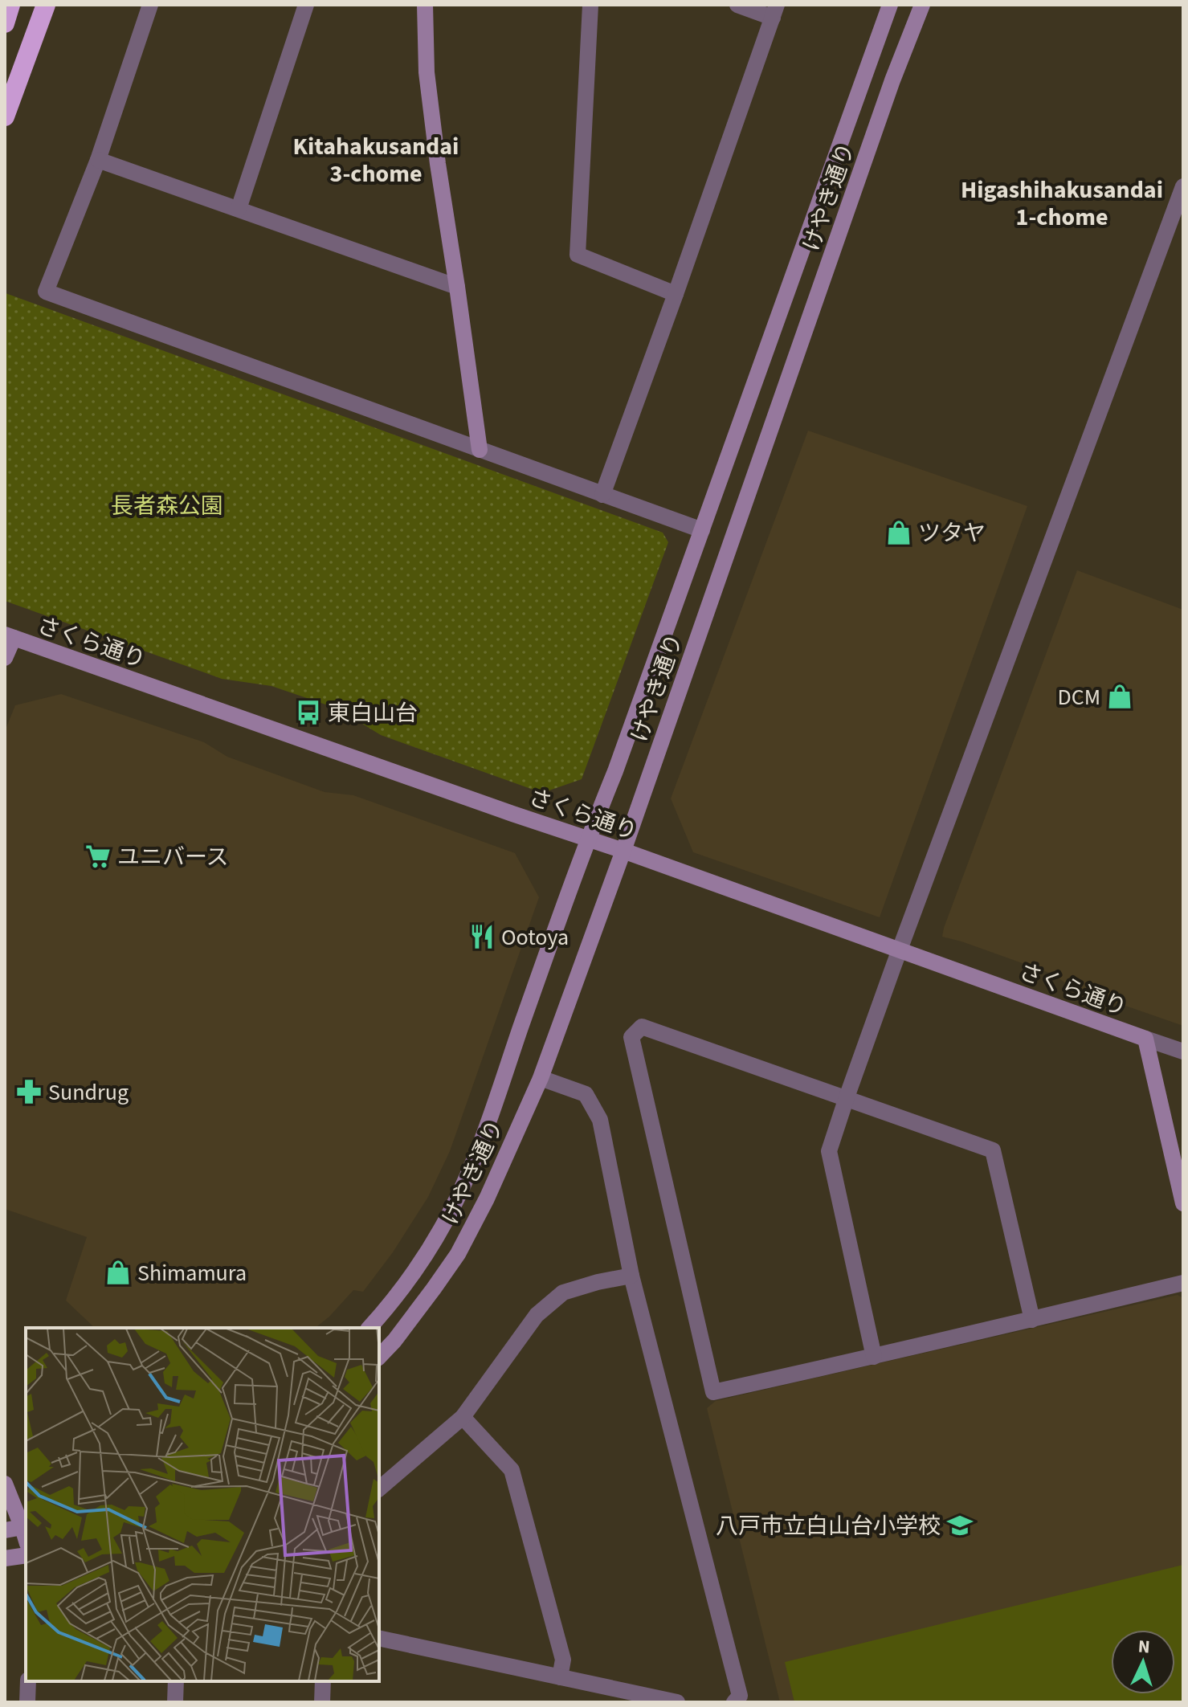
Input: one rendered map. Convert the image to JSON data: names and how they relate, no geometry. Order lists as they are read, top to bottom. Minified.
{"streets":{"street":["けやき通り","さくら通り"]},"crossings":[["けやき通り","さくら通り"]],"districts":["Kitahakusandai 3-chome","Higashihakusandai 1-chome"],"parks":["長者森公園"],"places":{"shop":["ツタヤ","DCM","Shimamura"],"bus stop":["東白山台"],"supermarket":["ユニバース"],"restaurant":["Ootoya"],"pharmacy":["Sundrug"],"school or university":["八戸市立白山台小学校"]},"north":"top"}
